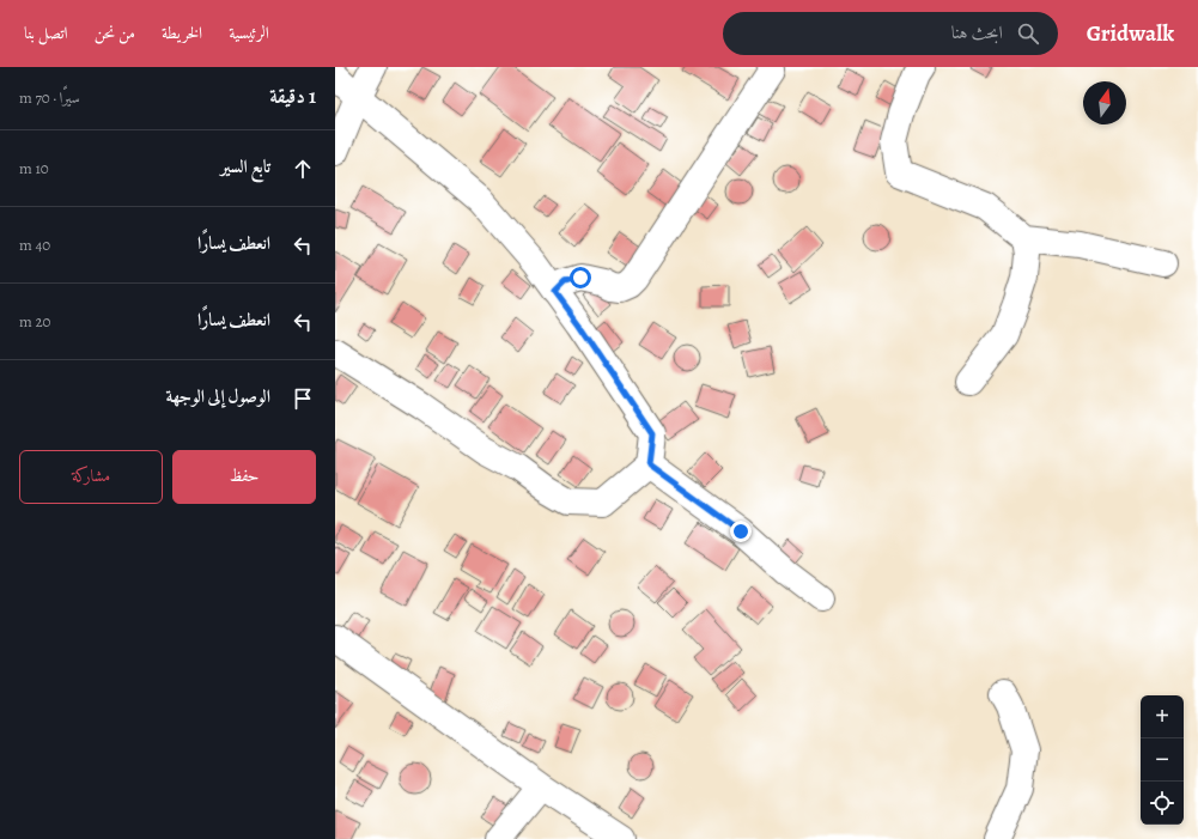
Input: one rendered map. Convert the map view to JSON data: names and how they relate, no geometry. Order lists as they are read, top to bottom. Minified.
{"north":"top","page":{"header":"Gridwalk","search":"ابحث هنا","nav":["الرئيسية","الخريطة","من نحن","اتصل بنا"],"heading":["1 دقيقة","سيرًا · 70 m"],"list":[["تابع السير","10 m"],["انعطف يسارًا","40 m"],["انعطف يسارًا","20 m"],"الوصول إلى الوجهة"],"buttons":["حفظ","مشاركة"],"map_buttons":["+","−"]}}
